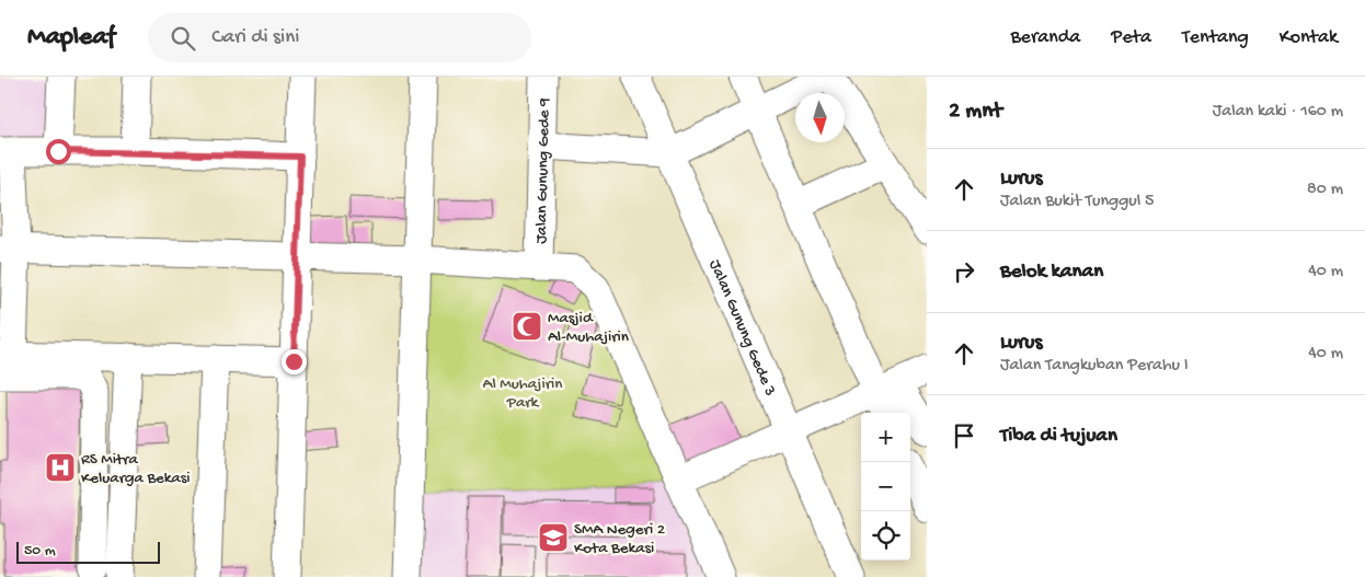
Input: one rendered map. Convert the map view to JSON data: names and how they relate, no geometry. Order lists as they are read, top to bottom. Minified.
{"streets":{"street":["Jalan Gunung Gede 9","Jalan Gunung Gede 3"]},"parks":["Al Muhajirin Park"],"places":{"mosque":["Masjid Al-Muhajirin"],"hospital":["RS Mitra Keluarga Bekasi"],"school or university":["SMA Negeri 2 Kota Bekasi"]},"scale_bar":"50 m","north":"bottom","page":{"header":"Mapleaf","search":"Cari di sini","nav":["Beranda","Peta","Tentang","Kontak"],"heading":["2 mnt","Jalan kaki · 160 m"],"list":[["Lurus","Jalan Bukit Tunggul 5","80 m"],["Belok kanan","40 m"],["Lurus","Jalan Tangkuban Perahu I","40 m"],"Tiba di tujuan"],"map_buttons":["+","−"],"scale":"50 m"}}
